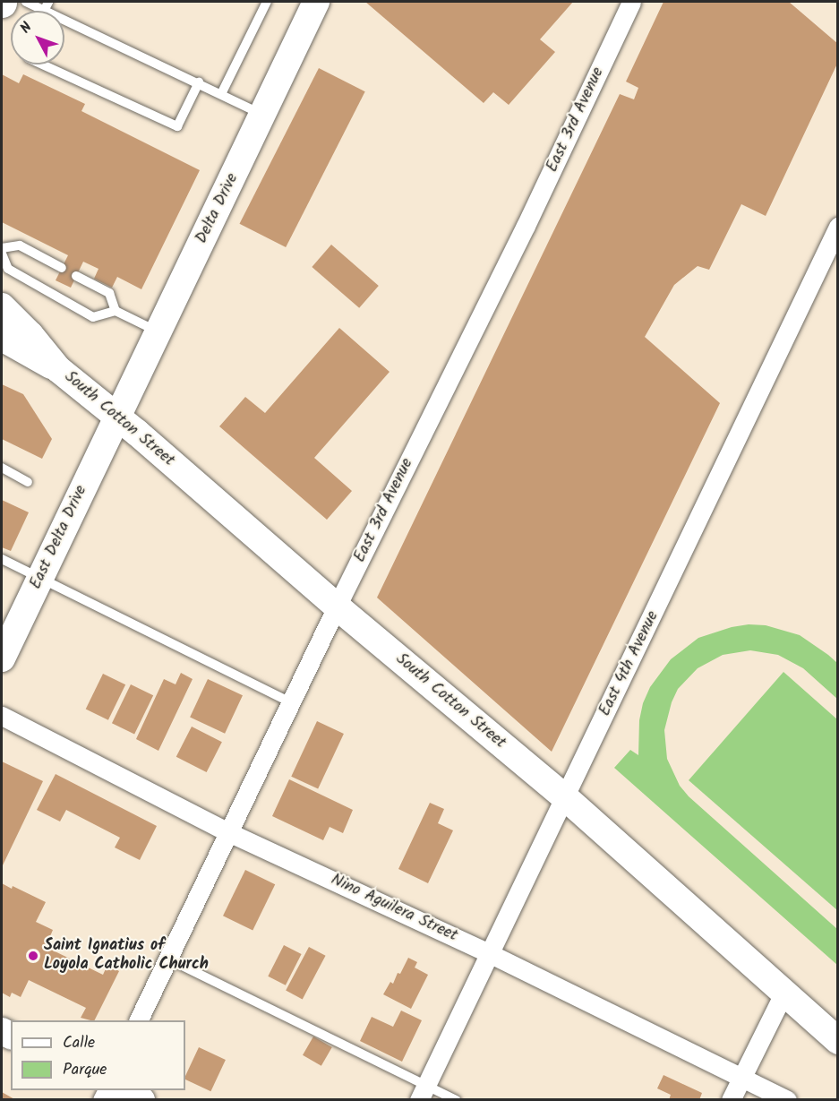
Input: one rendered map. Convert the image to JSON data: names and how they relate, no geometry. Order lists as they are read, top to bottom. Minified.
{"streets":{"street":["East 3rd Avenue","Delta Drive","South Cotton Street","East Delta Drive","East 4th Avenue","Nino Aguilera Street"]},"crossings":[["East 3rd Avenue","South Cotton Street"],["East 3rd Avenue","Nino Aguilera Street"],["Delta Drive","South Cotton Street"],["Delta Drive","East Delta Drive"],["South Cotton Street","East Delta Drive"],["South Cotton Street","East 4th Avenue"],["East 4th Avenue","Nino Aguilera Street"]],"places":["Saint Ignatius of Loyola Catholic Church"],"legend":["Calle","Parque"],"north":"top left"}
